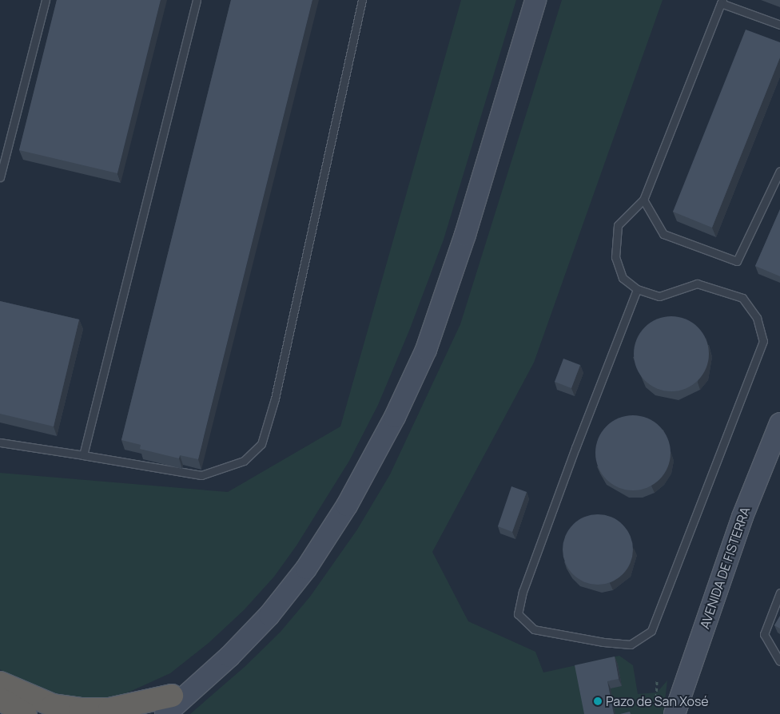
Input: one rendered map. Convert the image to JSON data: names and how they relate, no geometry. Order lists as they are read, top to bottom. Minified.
{"streets":{"main road":["AVENIDA DE FISTERRA"]},"places":["Pazo de San Xosé"]}
